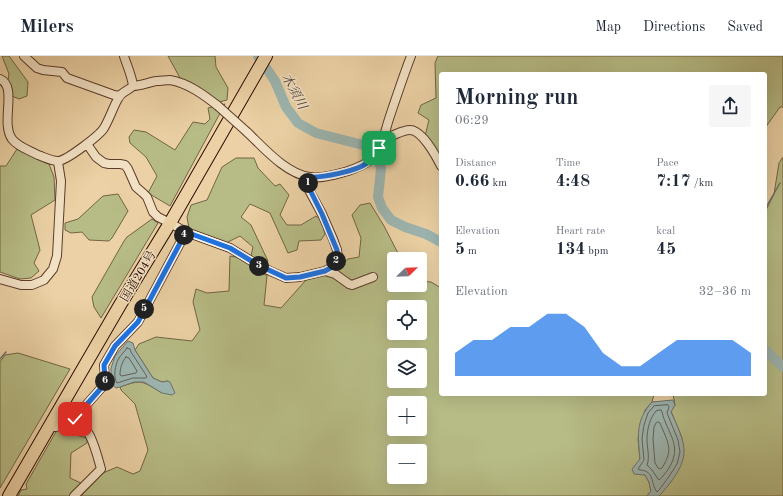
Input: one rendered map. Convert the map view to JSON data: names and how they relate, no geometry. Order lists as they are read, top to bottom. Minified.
{"streets":{"highway":["国道204号"]},"water":["木須川"],"north":"top right","page":{"header":"Milers","nav":["Map","Directions","Saved"],"heading":["Morning run","06:29"],"stats":[["Distance","0.66 km"],["Time","4:48"],["Pace","7:17 /km"],["Elevation","5 m"],["Heart rate","134 bpm"],["kcal","45"]],"pins":["1","4","2","3","5","6"],"map_buttons":["+","−"],"chart":["Elevation","32–36 m"]}}
